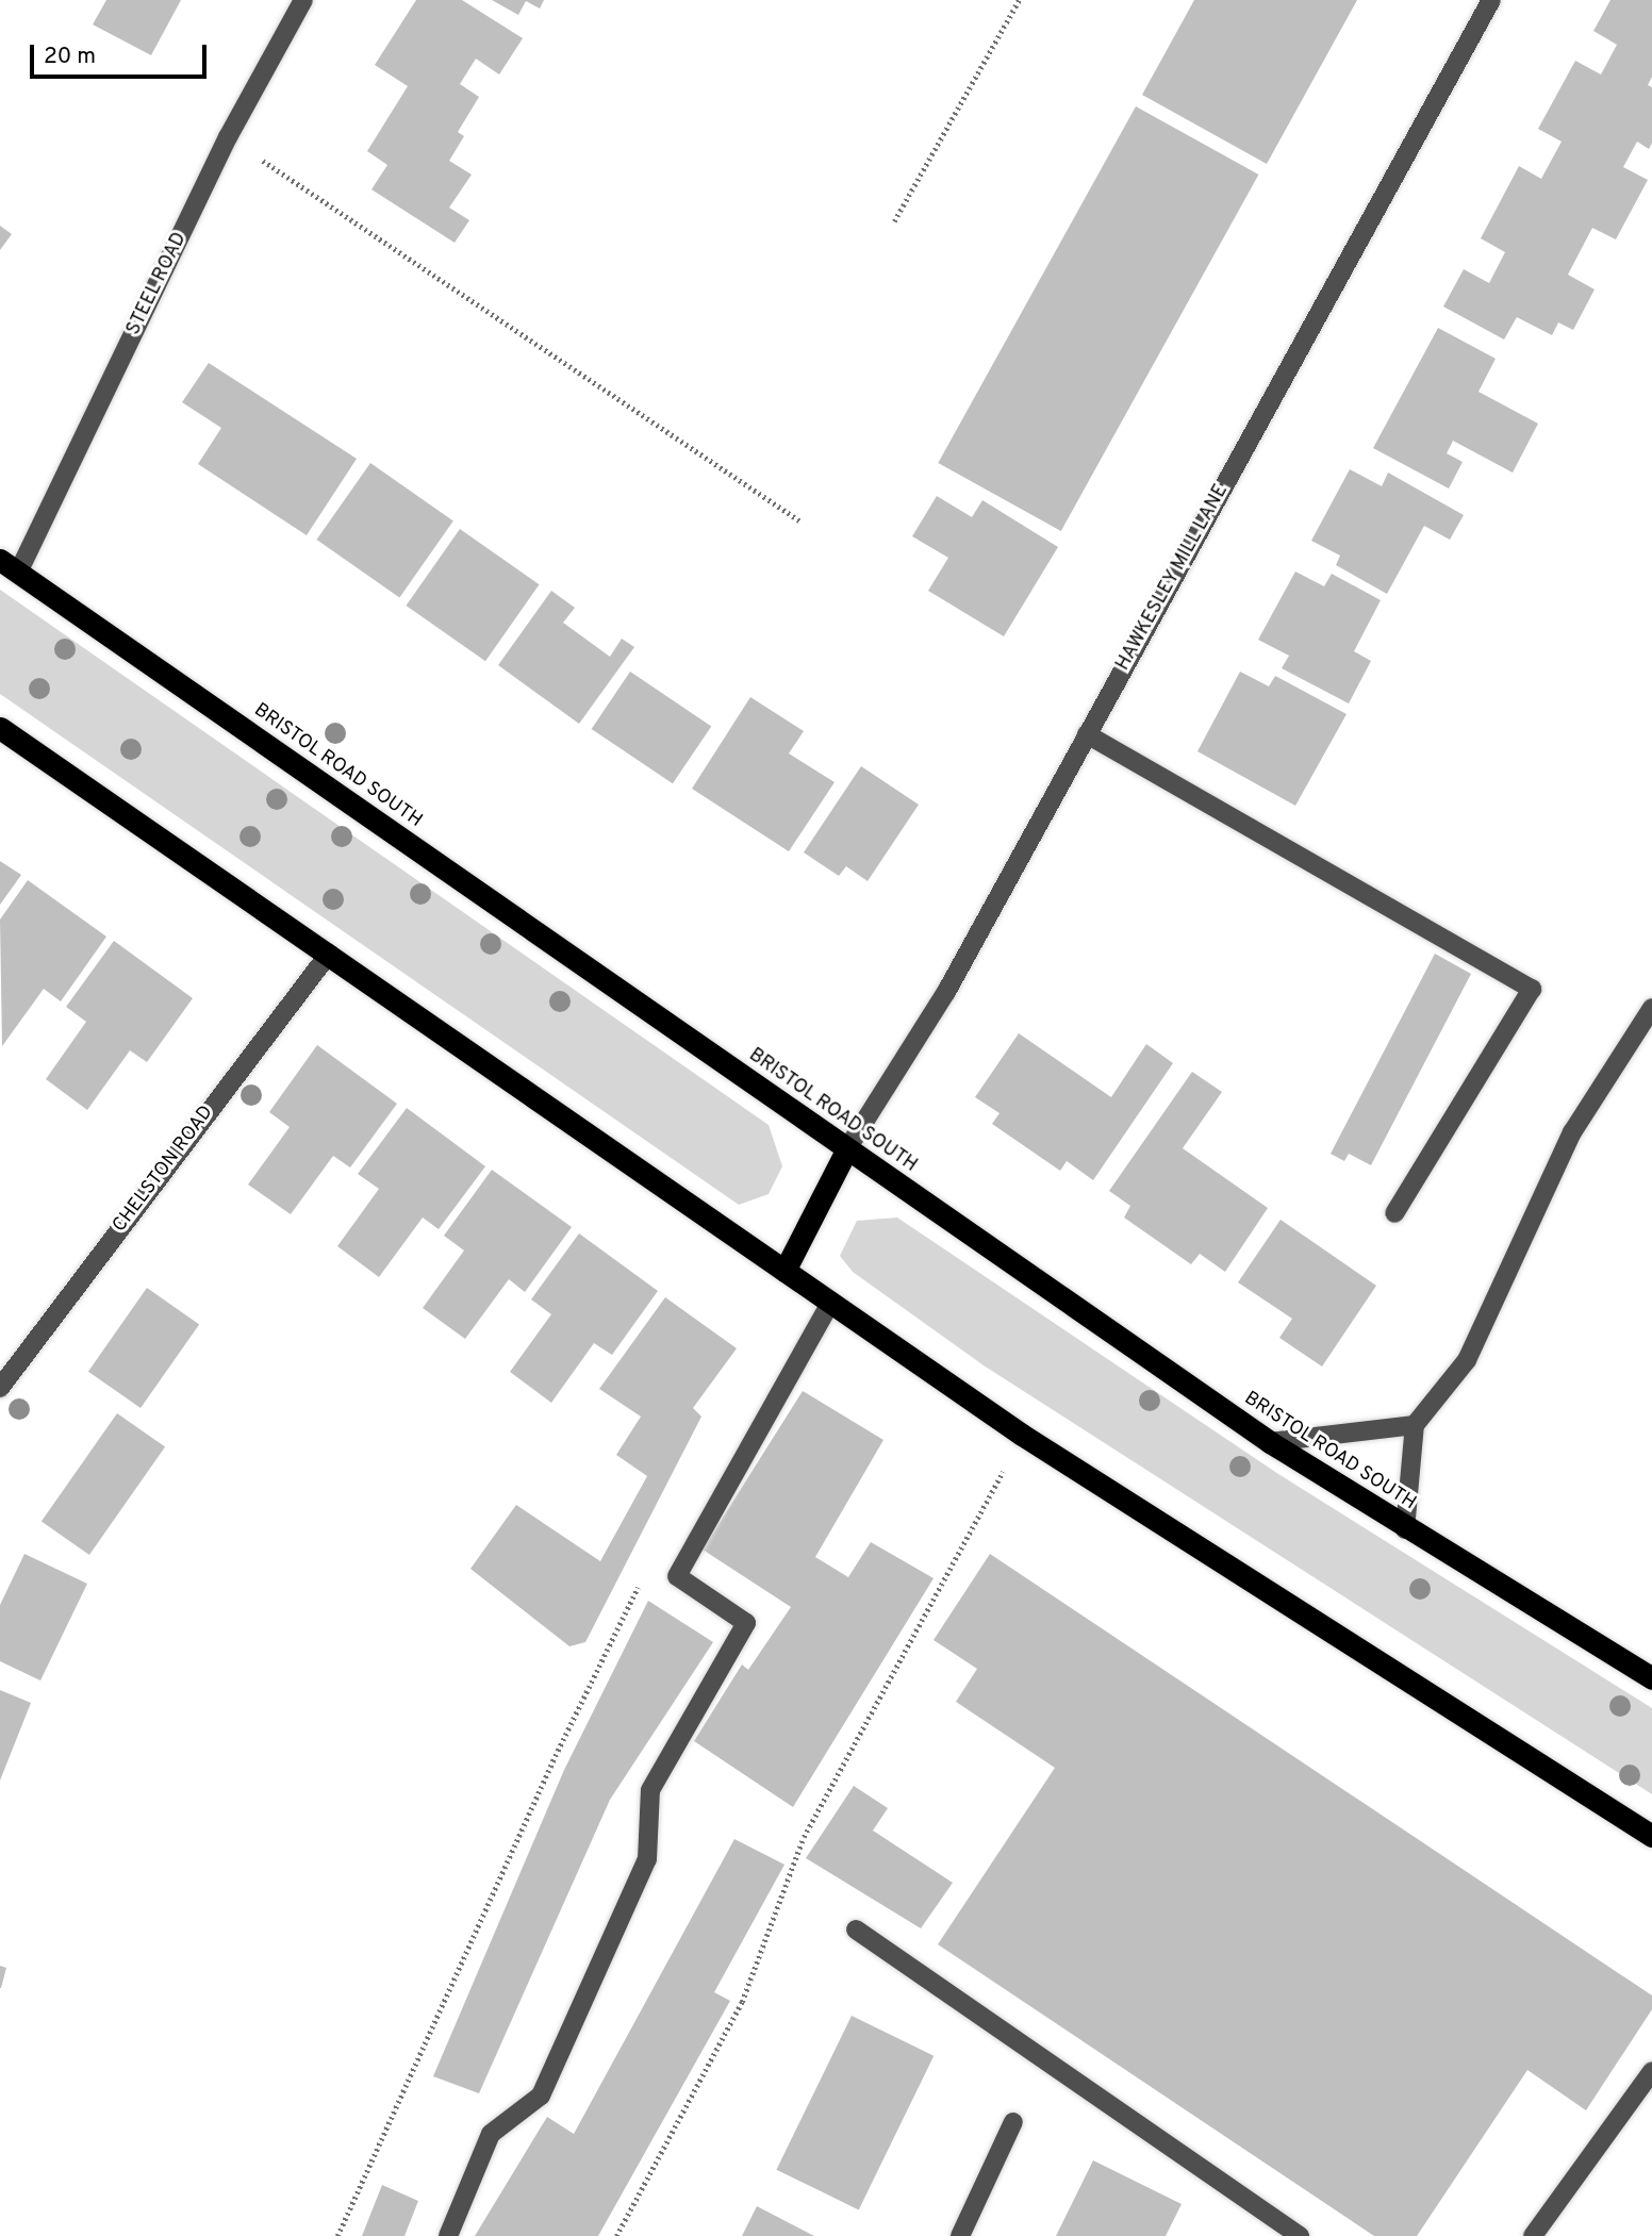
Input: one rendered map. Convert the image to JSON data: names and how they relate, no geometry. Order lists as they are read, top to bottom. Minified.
{"streets":{"highway":["BRISTOL ROAD SOUTH"],"street":["STEEL ROAD","HAWKESLEY MILL LANE","CHELSTON ROAD"]},"crossings":[["STEEL ROAD","BRISTOL ROAD SOUTH"],["HAWKESLEY MILL LANE","BRISTOL ROAD SOUTH"]],"scale_bar":"20 m"}
